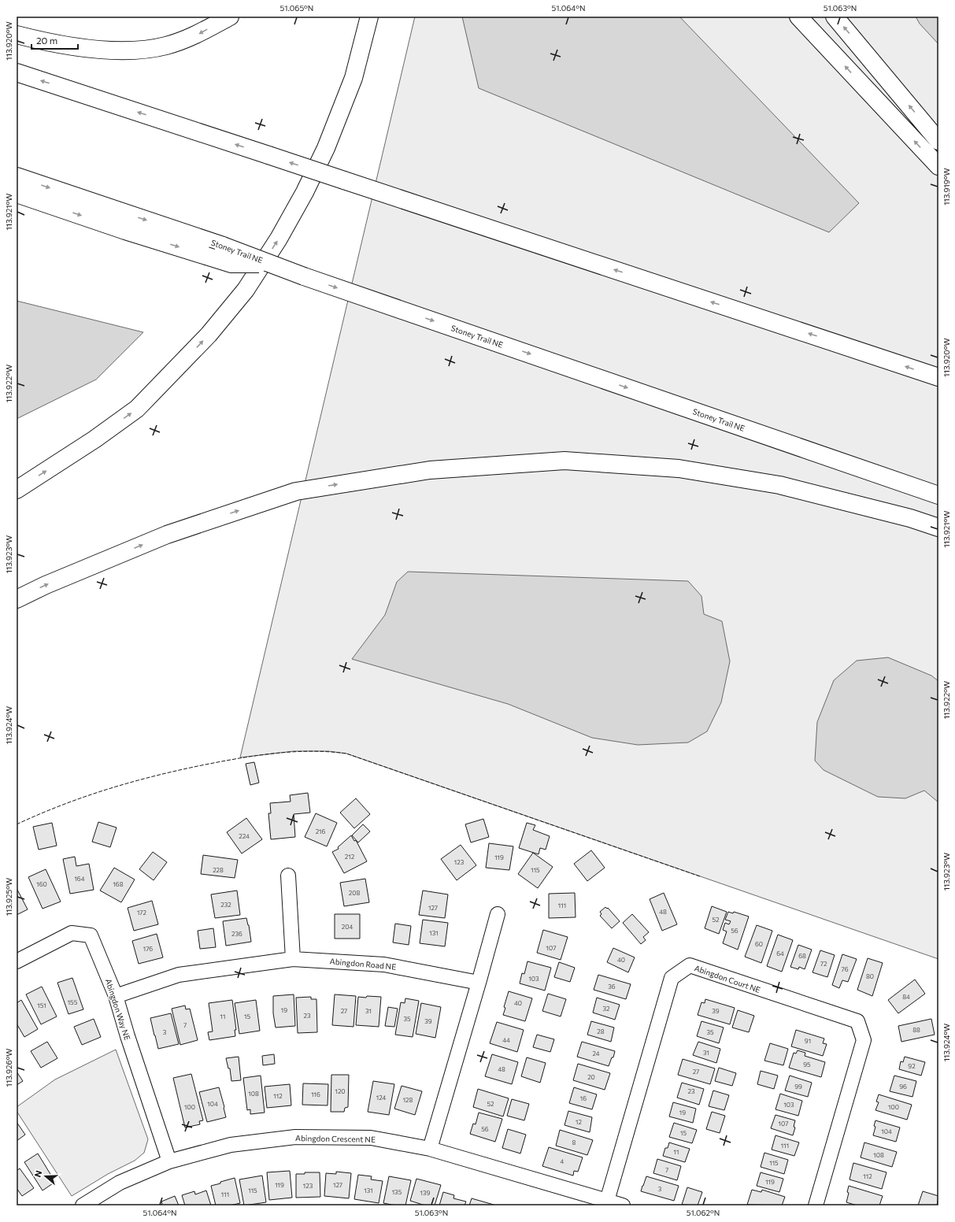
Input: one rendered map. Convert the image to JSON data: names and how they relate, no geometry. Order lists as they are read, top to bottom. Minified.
{"streets":{"highway":["Stoney Trail NE"],"street":["Abingdon Road NE","Abingdon Court NE","Abingdon Way NE","Abingdon Crescent NE"]},"crossings":[["Abingdon Road NE","Abingdon Way NE"],["Abingdon Court NE","Abingdon Crescent NE"],["Abingdon Way NE","Abingdon Crescent NE"]],"house_numbers":["216","224","212","119","123","228","115","164","160","168","208","232","111","127","48","172","52","204","56","131","236","60","107","176","64","68","40","72","76","80","103","36","84","155","40","151","32","19","27","31","39","23","11","15","35","39","7","88","28","3","35","44","91","31","24","95","92","48","27","20","99","96","120","23","108","116","112","124","16","128","104","52","103","100","100","19","12","107","56","104","15","8","111","11","108","4","115","7","112","119","119","127","123","3","115","131","135","139","111"],"scale_bar":"20 m","north":"left","coordinates":["51.065°N","51.064°N","51.063°N","113.920°W","113.919°W","113.921°W","113.922°W","113.923°W","113.924°W","113.925°W","113.926°W","51.062°N"]}
